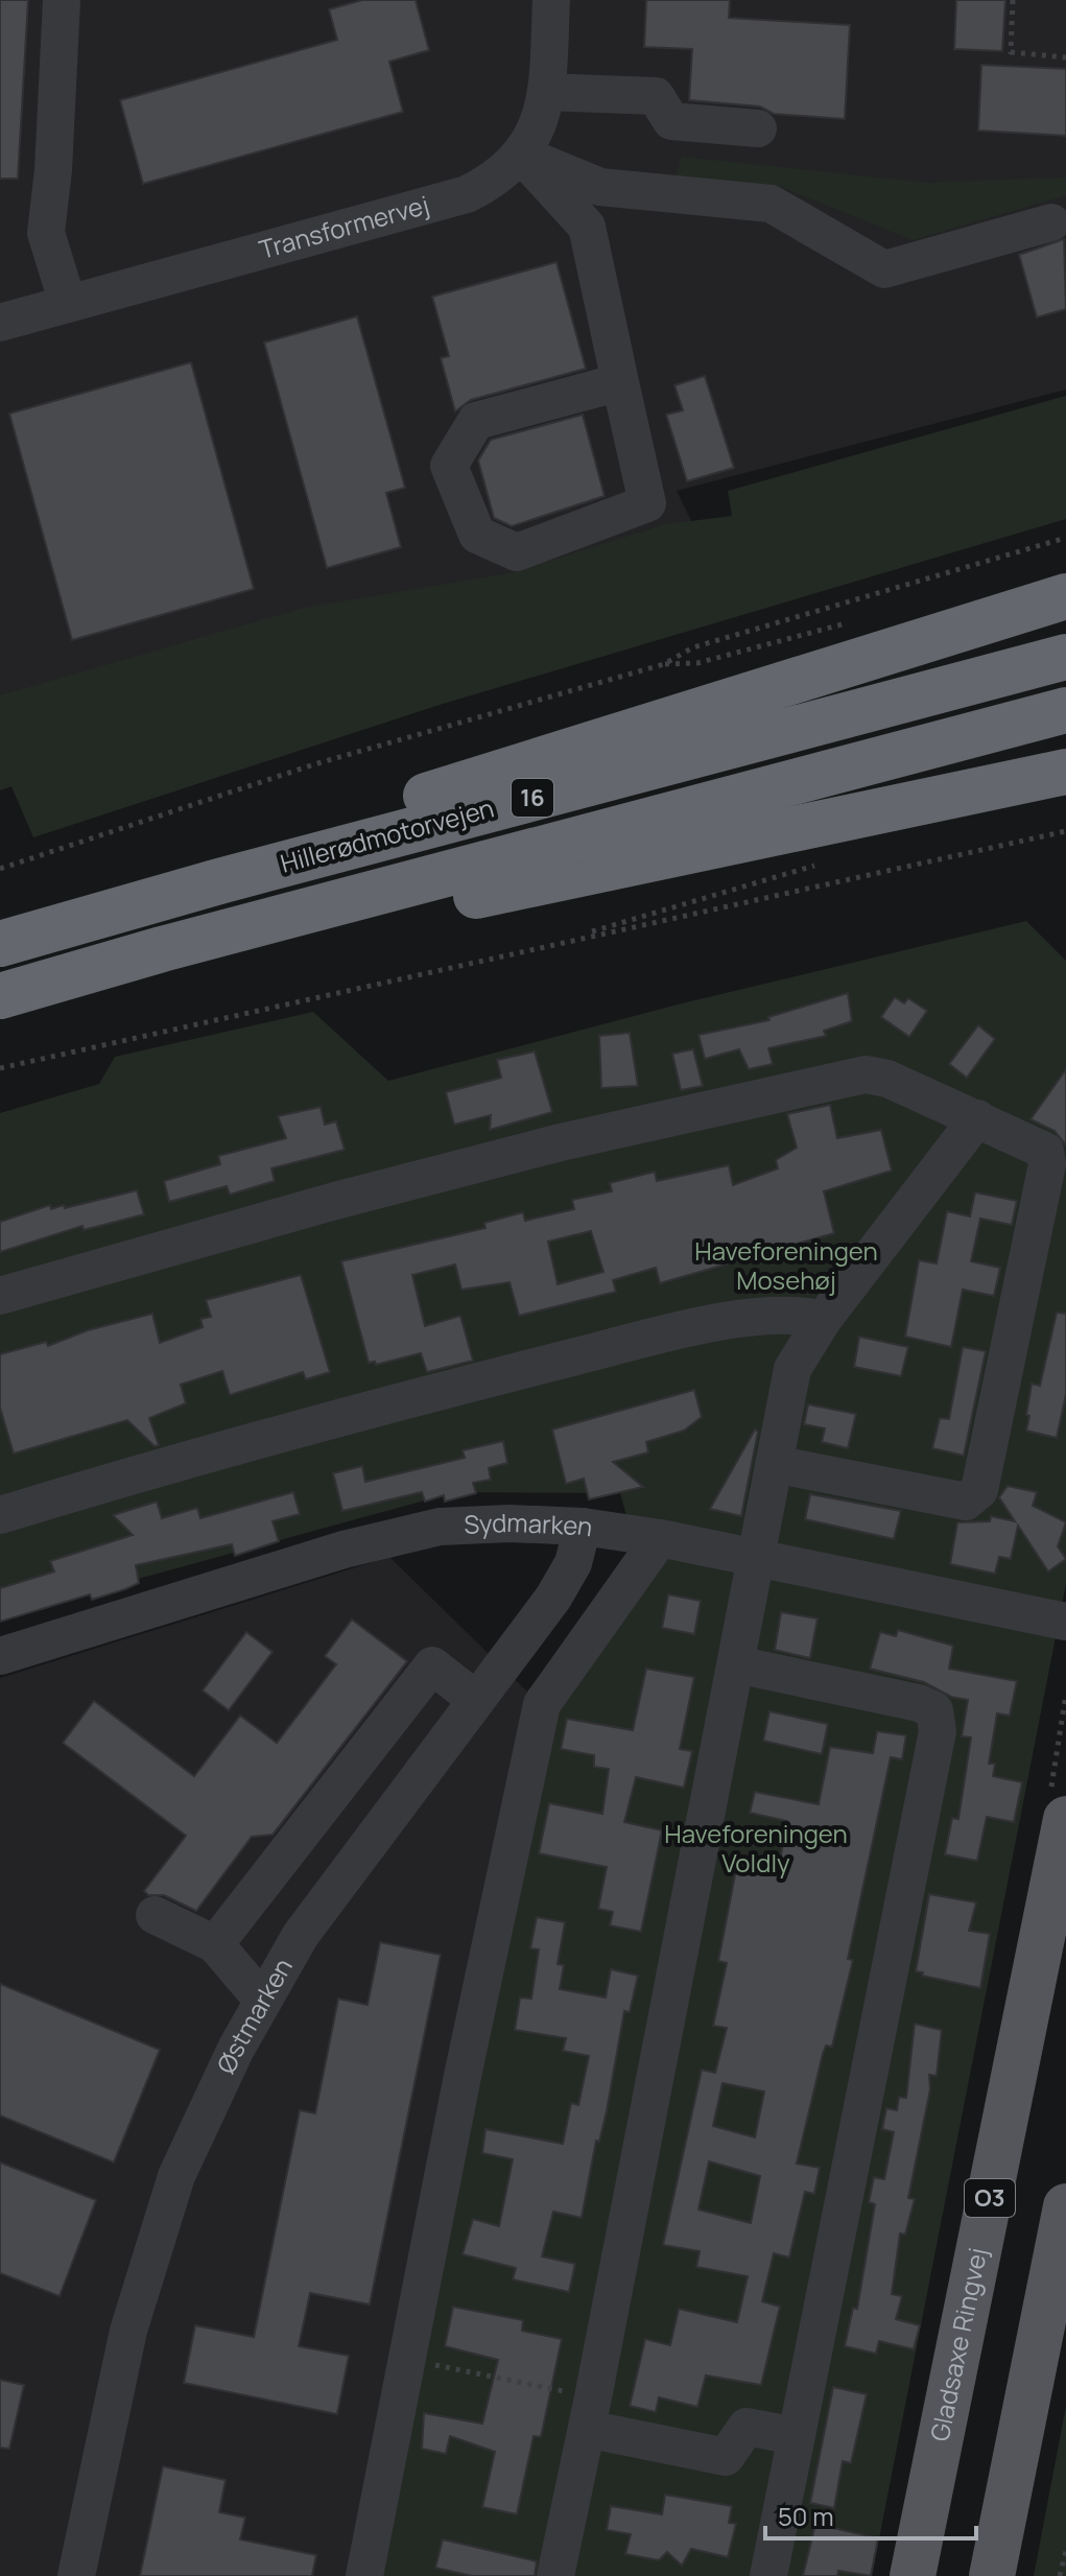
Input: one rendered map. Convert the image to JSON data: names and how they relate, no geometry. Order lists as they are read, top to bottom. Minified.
{"streets":{"highway":["16","Hillerødmotorvejen"],"main road":["O3","Gladsaxe Ringvej"],"street":["Transformervej","Sydmarken","Østmarken"]},"crossings":[["Sydmarken","Østmarken"]],"parks":["Haveforeningen Mosehøj","Haveforeningen Voldly"],"scale_bar":"50 m"}
